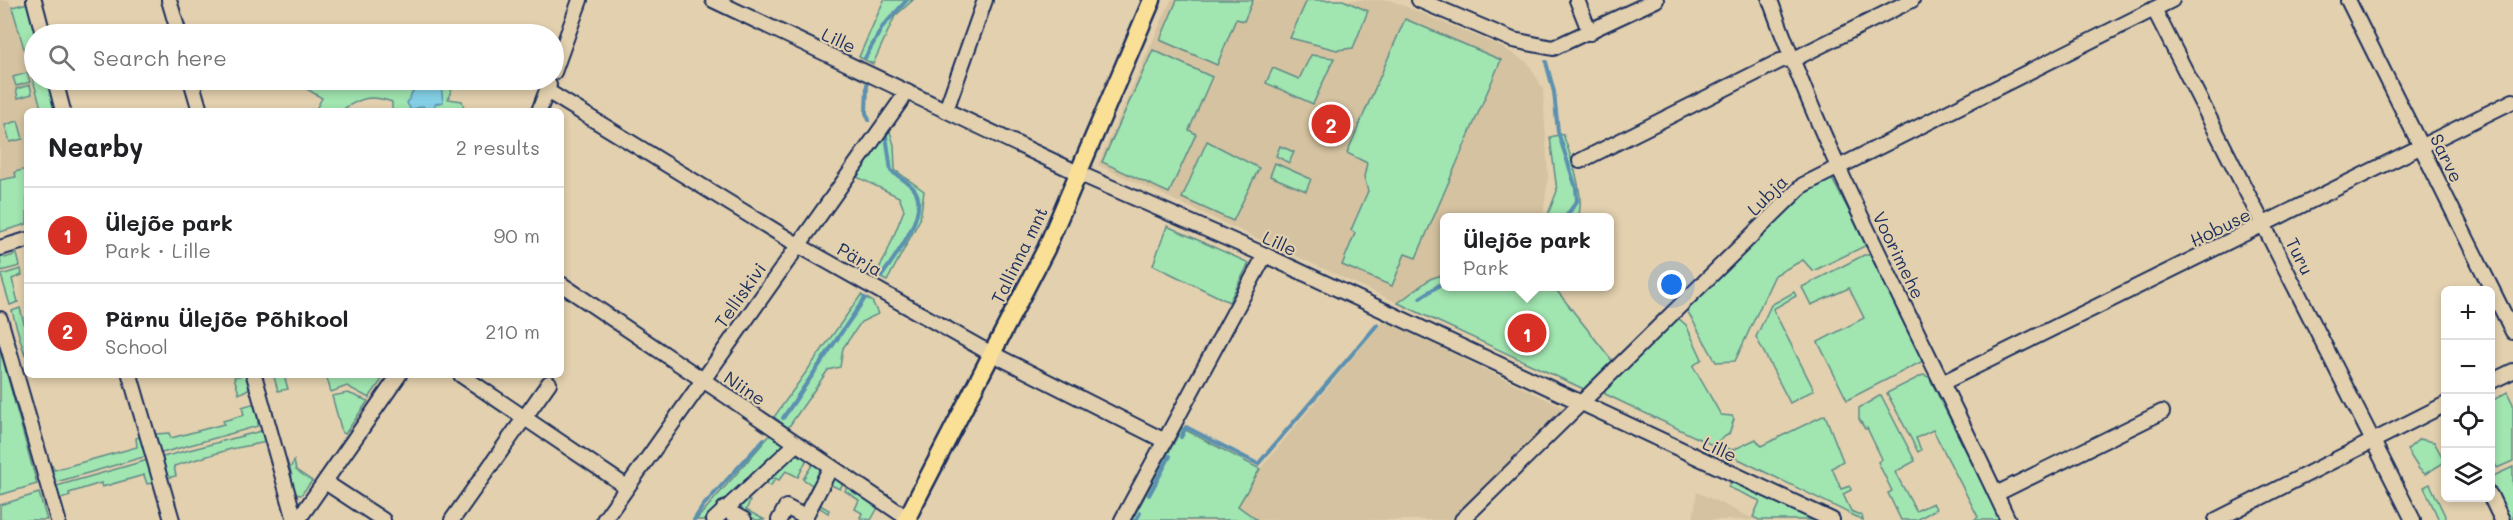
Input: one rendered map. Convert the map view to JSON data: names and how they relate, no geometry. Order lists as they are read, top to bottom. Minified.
{"streets":{"main road":["Tallinna mnt"],"street":["Lille","Sarve","Lubja","Hobuse","Voorimehe","Turu","Pärja","Telliskivi","Niine"]},"crossings":[["Lille","Lubja"],["Lille","Tallinna mnt"],["Lille","Telliskivi"],["Sarve","Hobuse"],["Lubja","Voorimehe"],["Lubja","Turu"],["Hobuse","Voorimehe"],["Hobuse","Turu"],["Tallinna mnt","Pärja"],["Tallinna mnt","Niine"],["Pärja","Telliskivi"],["Telliskivi","Niine"]],"page":{"search":"Search here","pins":["2","1"],"heading":["Nearby","2 results"],"list":[{"mark":"1","name":"Ülejõe park","note":"Park · Lille","value":"90 m"},{"mark":"2","name":"Pärnu Ülejõe Põhikool","note":"School","value":"210 m"}],"popup":["Ülejõe park","Park"],"map_buttons":["+","−"]}}
